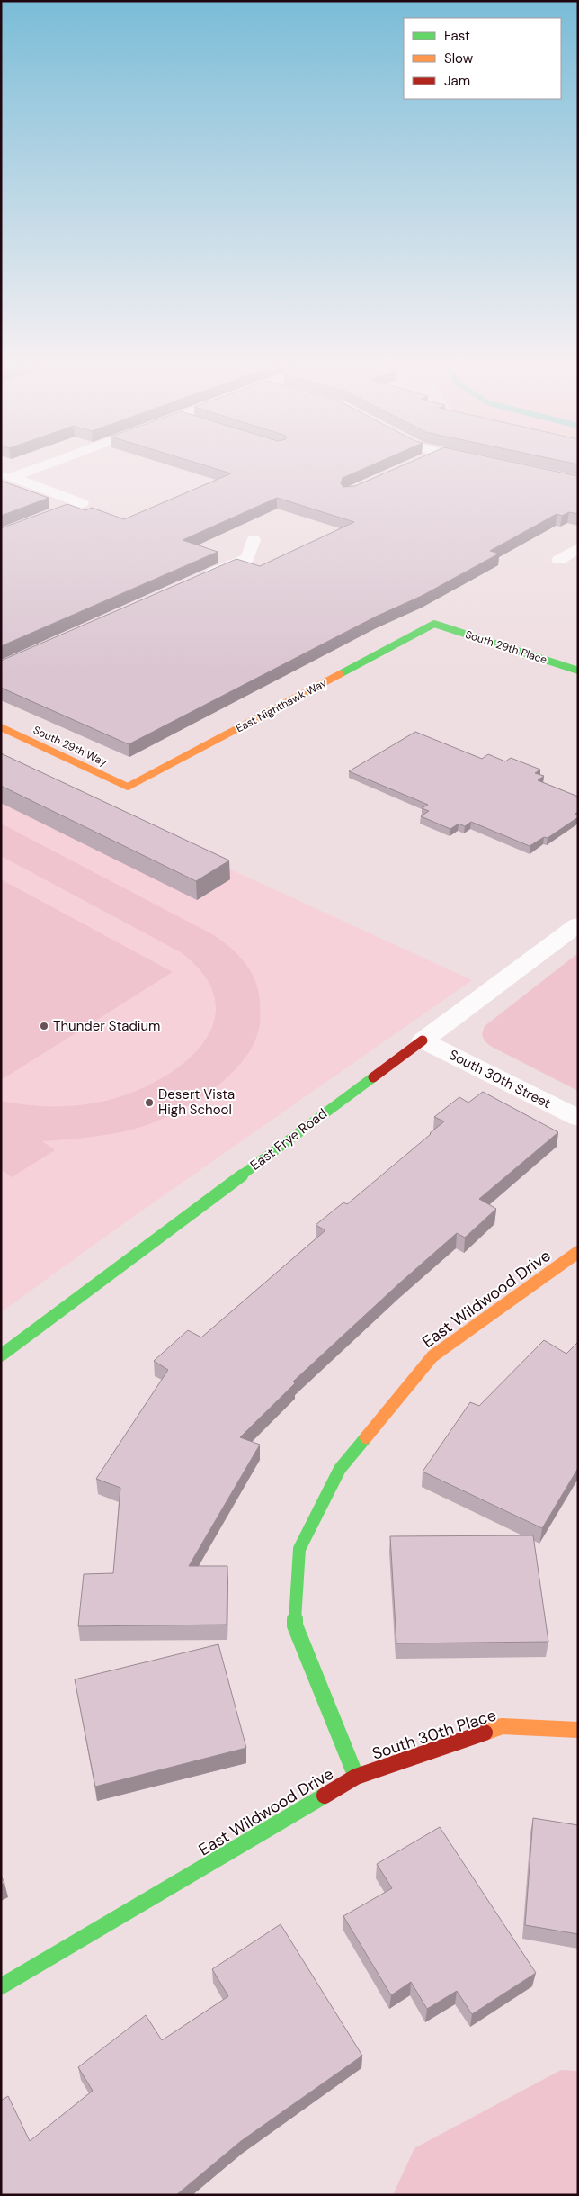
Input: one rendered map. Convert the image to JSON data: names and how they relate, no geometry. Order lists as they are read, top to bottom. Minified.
{"streets":{"street":["South 29th Place","East Nighthawk Way","South 29th Way","South 30th Street","East Frye Road","East Wildwood Drive","South 30th Place"]},"crossings":[["South 29th Place","East Nighthawk Way"],["East Nighthawk Way","South 29th Way"],["South 30th Street","East Frye Road"],["East Wildwood Drive","South 30th Place"]],"places":["Thunder Stadium","Desert Vista High School"],"legend":["Fast","Slow","Jam"]}
